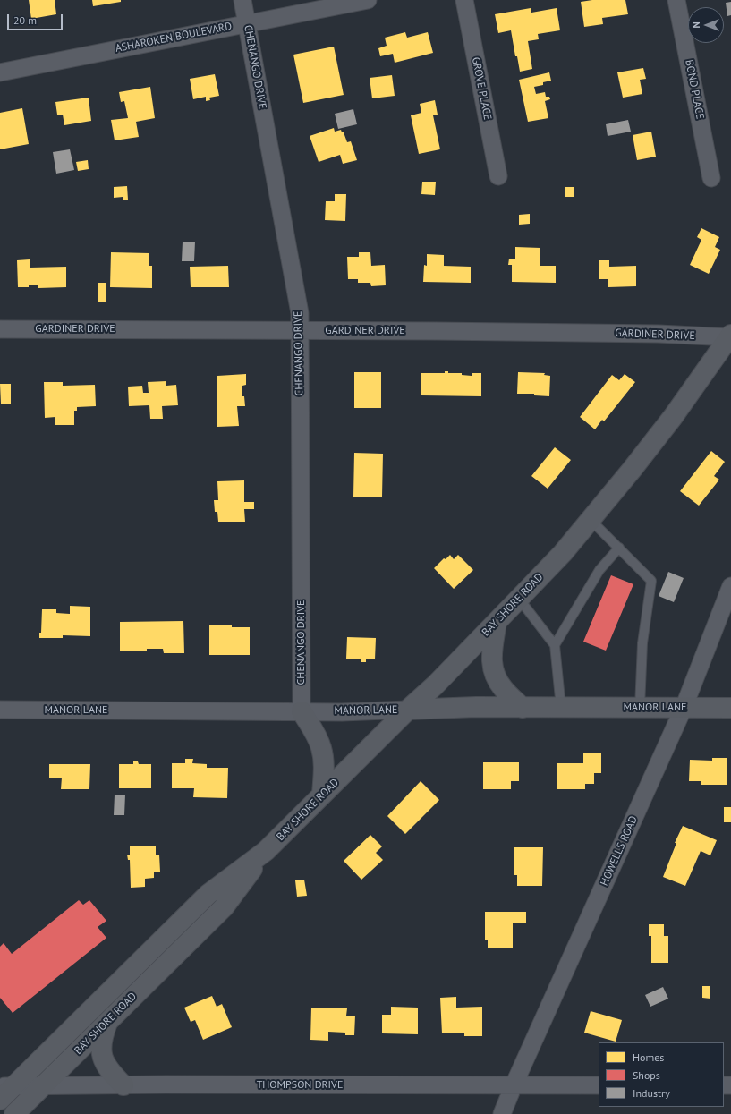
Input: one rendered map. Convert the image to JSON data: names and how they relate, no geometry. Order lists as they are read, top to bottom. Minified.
{"streets":{"main road":["BAY SHORE ROAD","MANOR LANE"],"street":["ASHAROKEN BOULEVARD","CHENANGO DRIVE","GROVE PLACE","BOND PLACE","GARDINER DRIVE","HOWELLS ROAD","THOMPSON DRIVE"]},"crossings":[["ASHAROKEN BOULEVARD","CHENANGO DRIVE"],["CHENANGO DRIVE","GARDINER DRIVE"],["CHENANGO DRIVE","MANOR LANE"],["GARDINER DRIVE","BAY SHORE ROAD"],["BAY SHORE ROAD","MANOR LANE"],["BAY SHORE ROAD","THOMPSON DRIVE"],["MANOR LANE","HOWELLS ROAD"],["HOWELLS ROAD","THOMPSON DRIVE"]],"legend":["Homes","Shops","Industry"],"scale_bar":"20 m","north":"left"}
